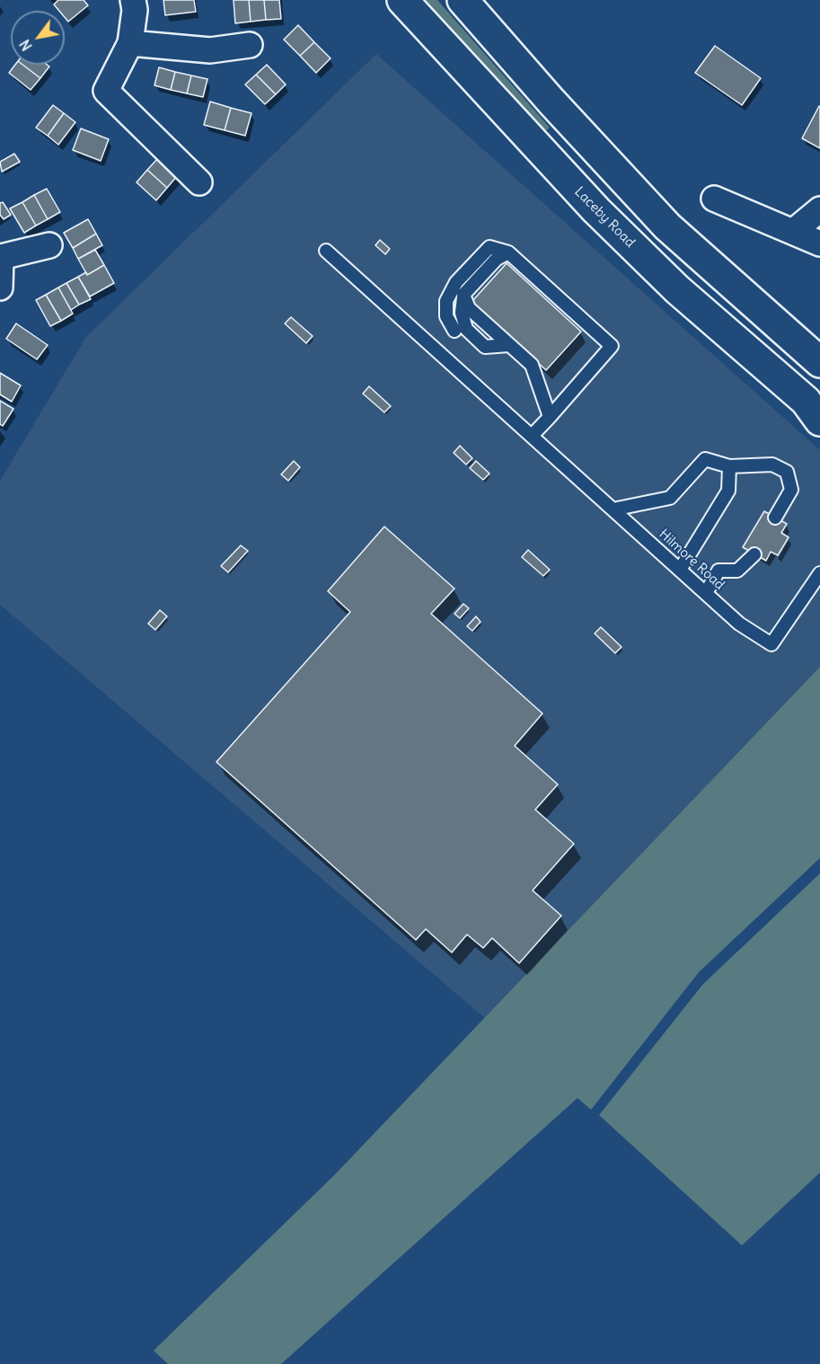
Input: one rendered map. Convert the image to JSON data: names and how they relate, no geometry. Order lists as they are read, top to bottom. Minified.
{"streets":{"highway":["Laceby Road"],"lane":["Hilmore Road"]},"north":"bottom left"}
